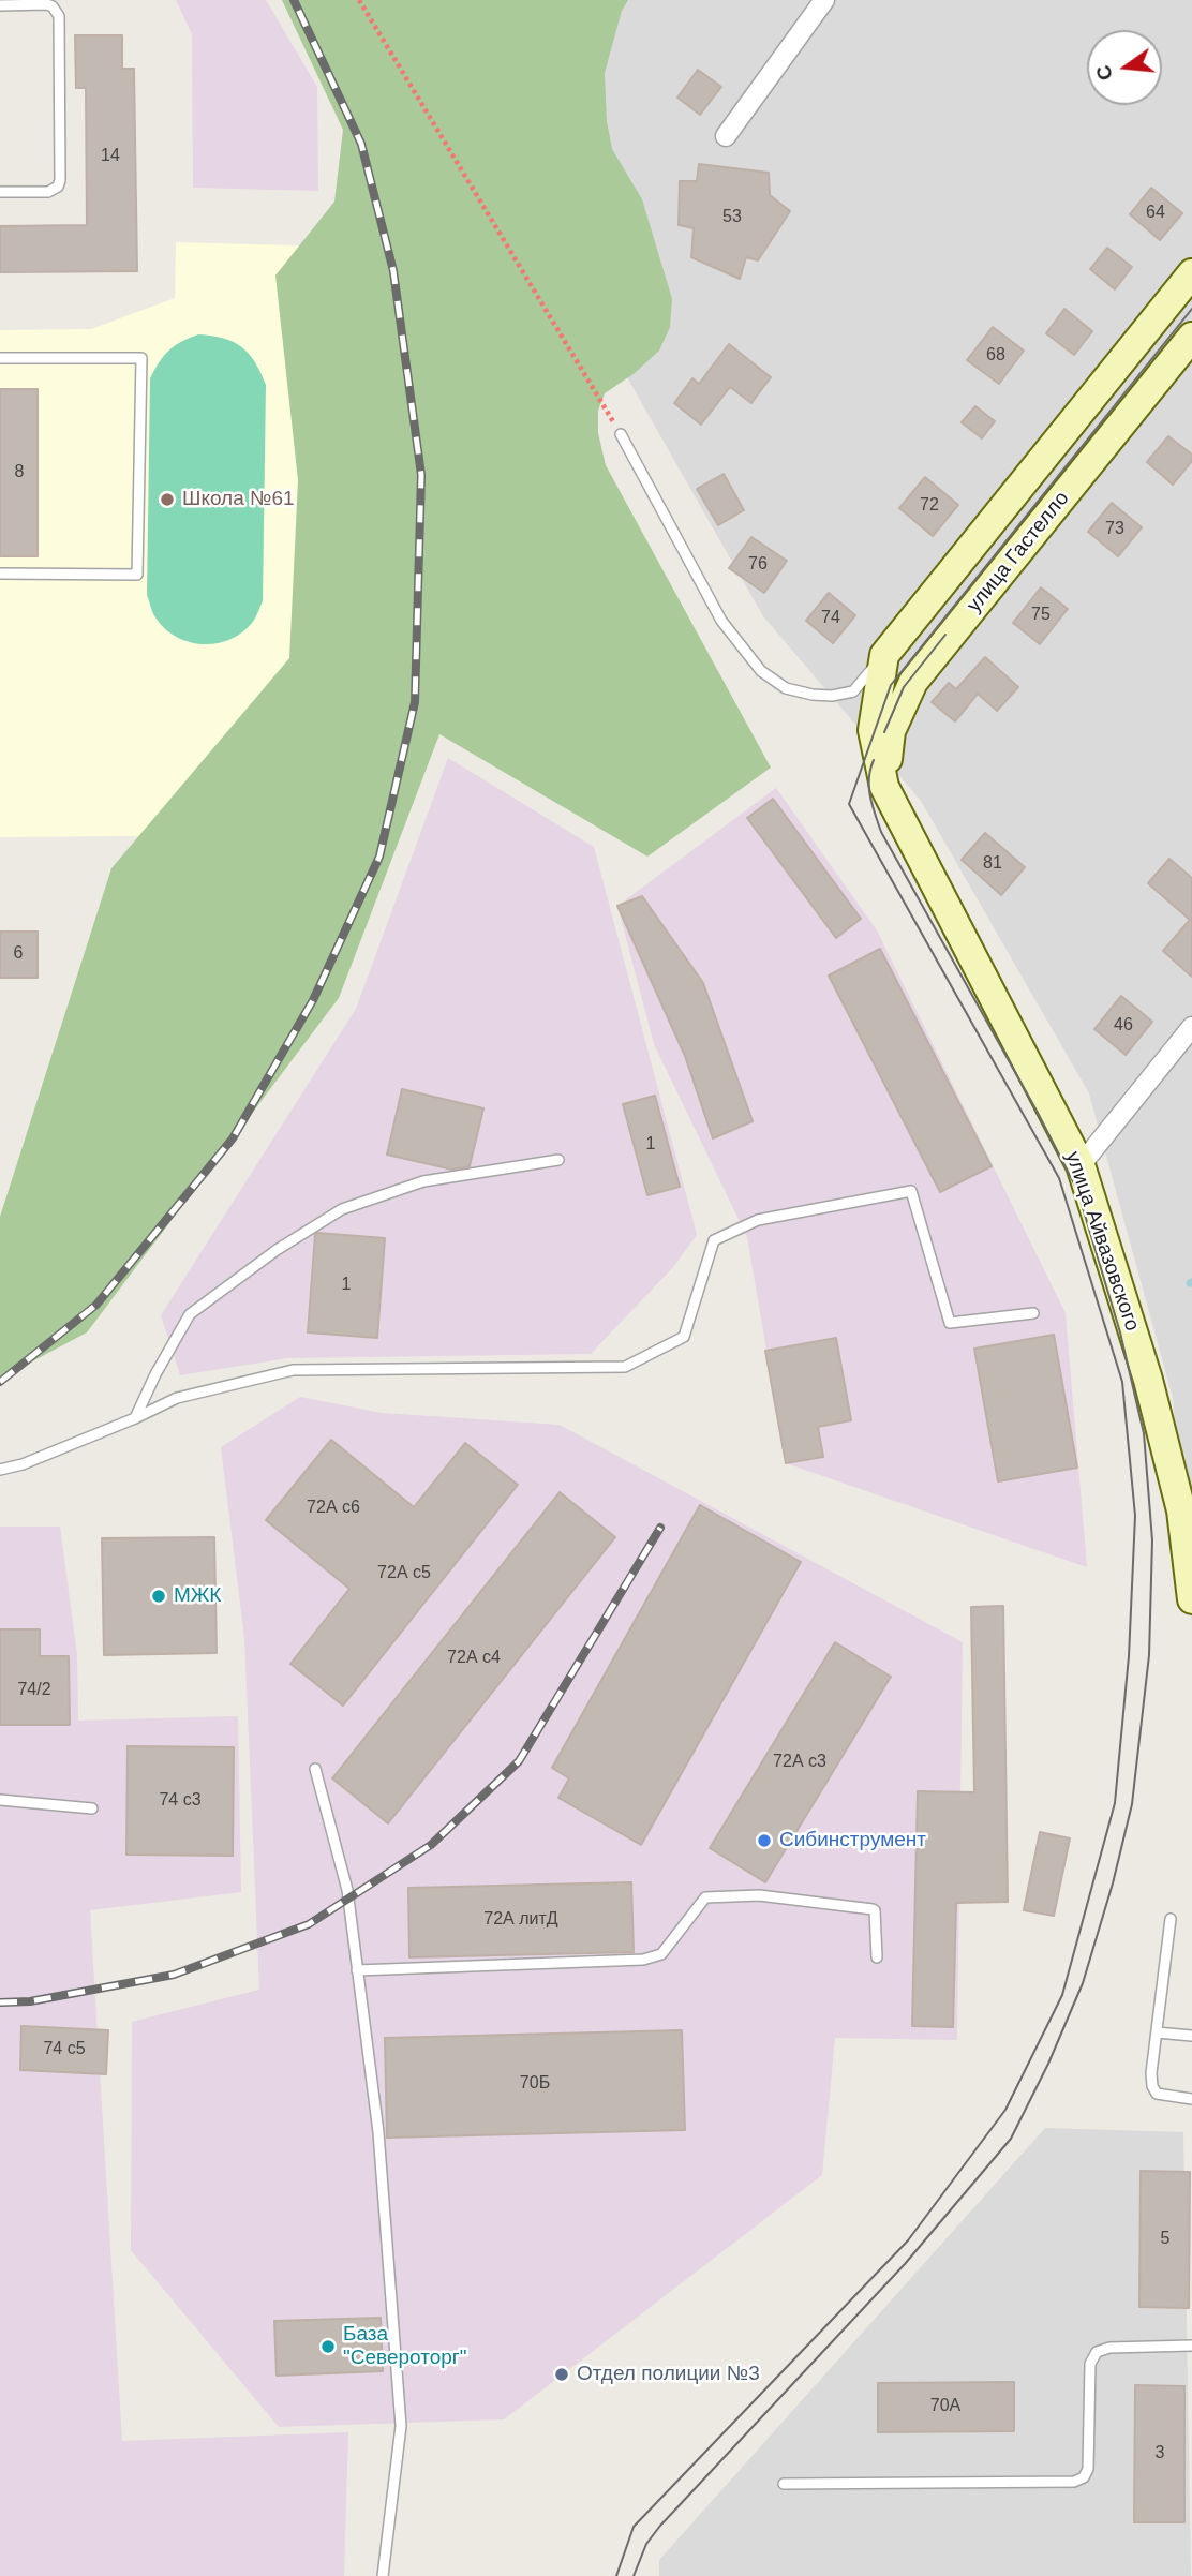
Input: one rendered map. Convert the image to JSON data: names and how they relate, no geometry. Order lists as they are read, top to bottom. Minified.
{"streets":{"street":["улица Гастелло","улица Айвазовского"]},"crossings":[["улица Гастелло","улица Айвазовского"]],"places":["Школа №61","МЖК","Сибинструмент","База \"Североторг\"","Отдел полиции №3"],"house_numbers":["14","64","53","68","8","72","73","76","75","74","81","6","46","1","1","72А с6","72А с5","72А с4","74/2","72А с3","74 с3","72А литД","74 с5","70Б","5","70А","3"],"north":"left"}
